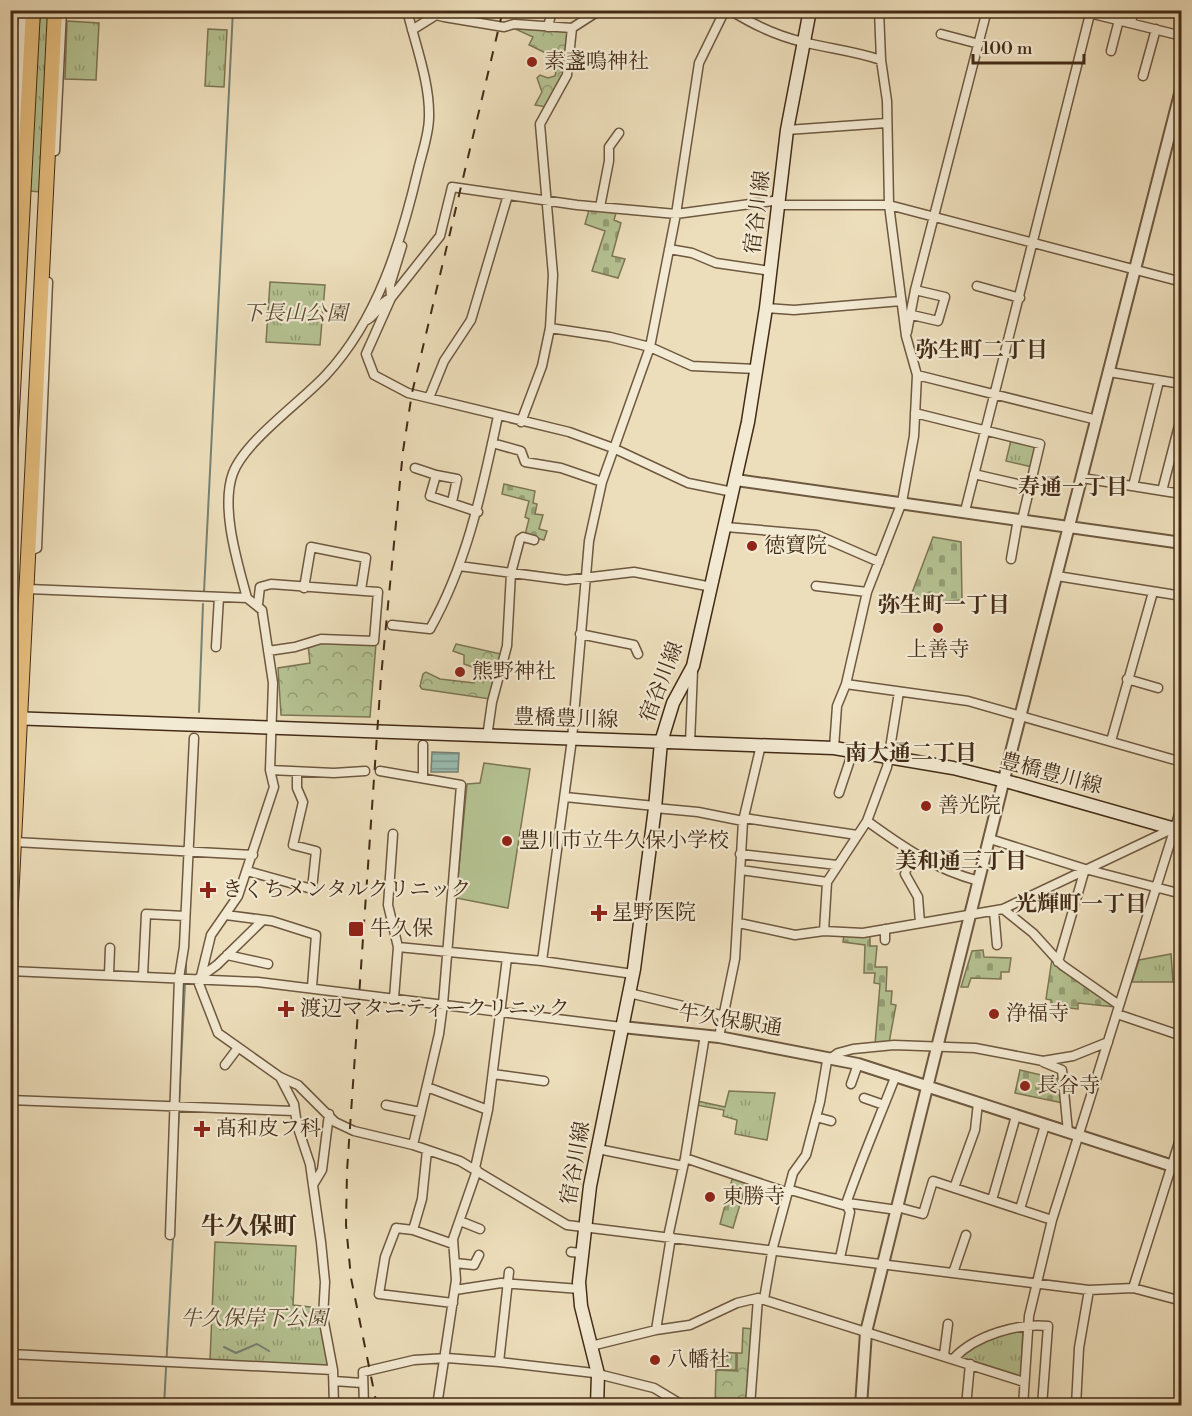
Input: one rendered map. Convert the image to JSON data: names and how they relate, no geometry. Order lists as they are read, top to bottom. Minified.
{"streets":{"main road":["宿谷川線","豊橋豊川線"],"street":["牛久保駅通"]},"crossings":[["宿谷川線","豊橋豊川線"],["宿谷川線","牛久保駅通"]],"districts":["弥生町二丁目","寿通一丁目","弥生町一丁目","南大通二丁目","美和通三丁目","光輝町一丁目","牛久保町"],"parks":["下長山公園","牛久保岸下公園"],"places":{"other":["素盞鳴神社","徳寶院","上善寺","熊野神社","善光院","豊川市立牛久保小学校","浄福寺","長谷寺","東勝寺","八幡社"],"health":["きくちメンタルクリニック","星野医院","渡辺マタニティークリニック","髙和皮フ科"],"transit":["牛久保"]},"scale_bar":"100 m"}
